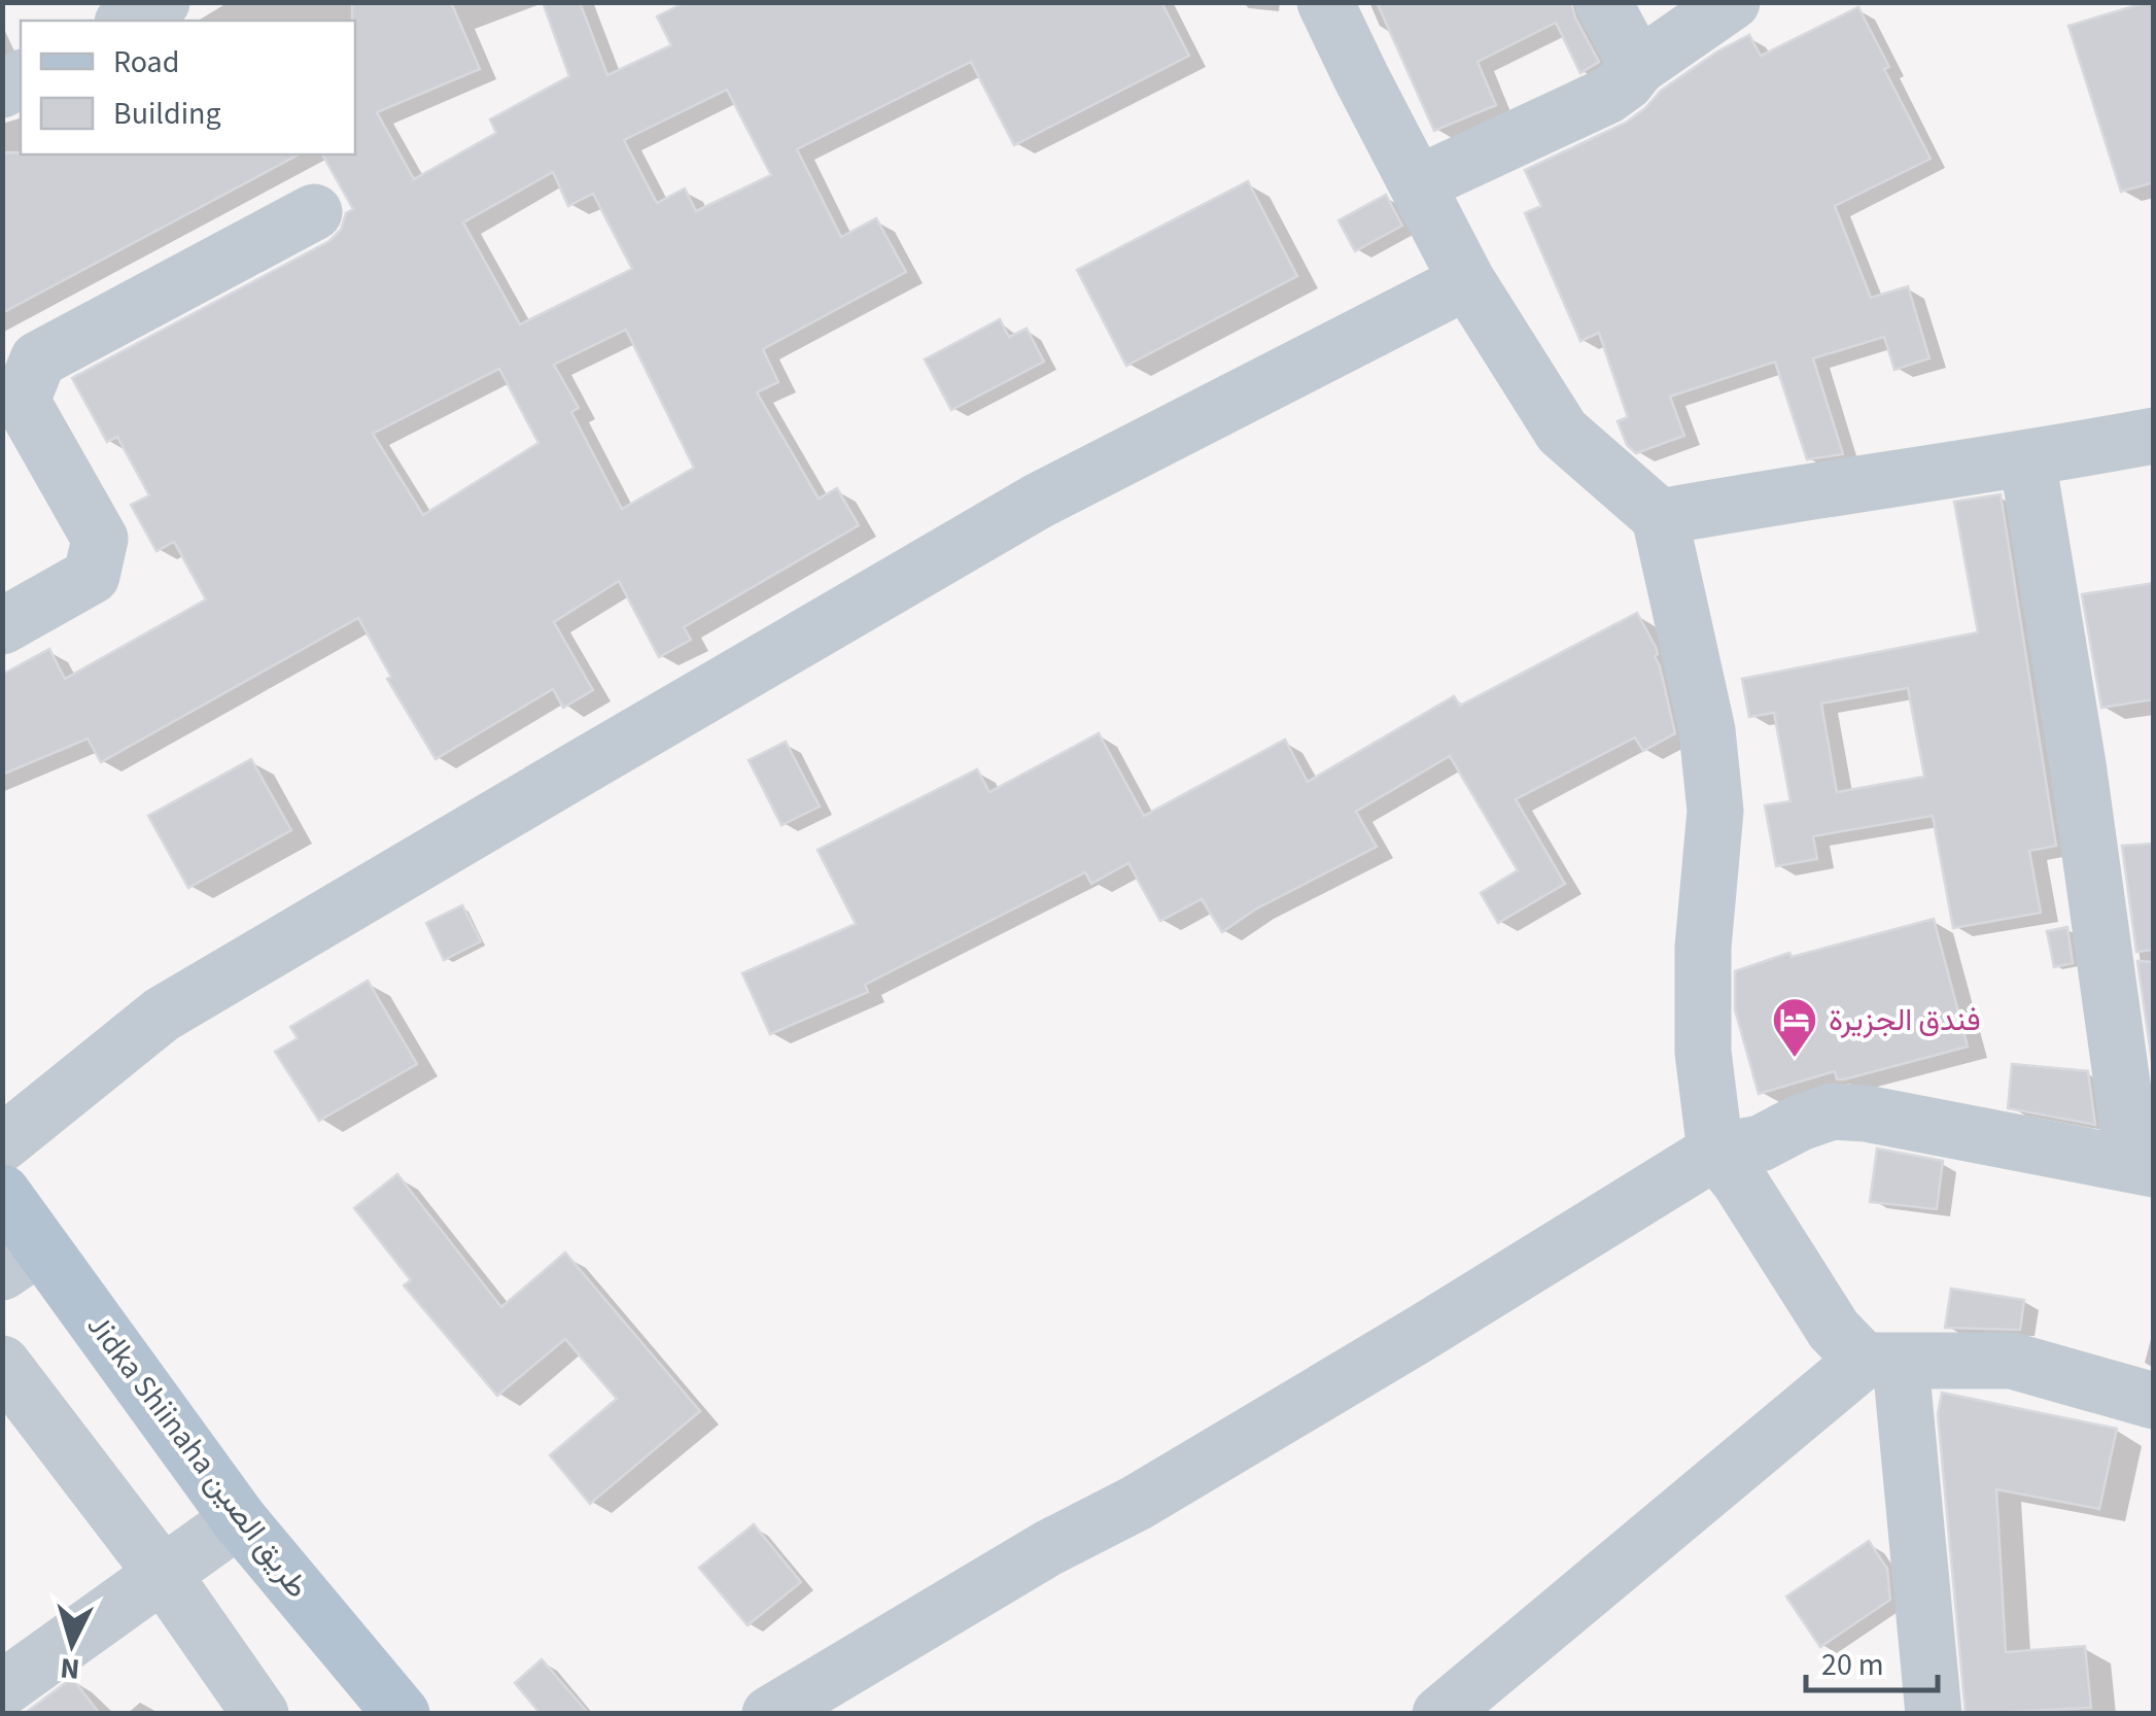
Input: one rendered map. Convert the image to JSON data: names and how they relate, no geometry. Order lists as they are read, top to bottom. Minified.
{"streets":{"main road":["Jidka Shiinaha طريق الصين"]},"places":{"hotel":["فندق الجزيرة"]},"legend":["Road","Building"],"scale_bar":"20 m","north":"bottom"}
